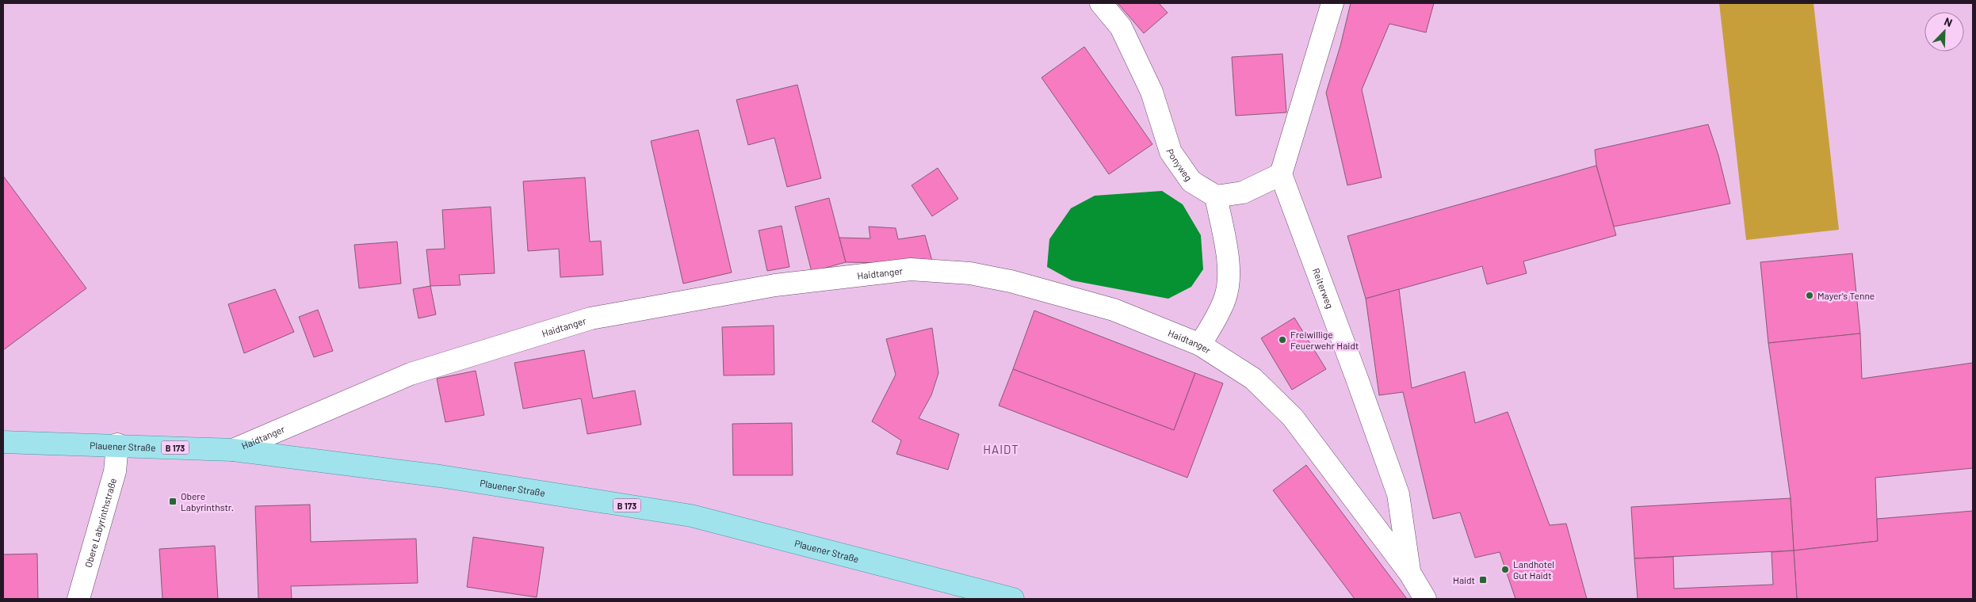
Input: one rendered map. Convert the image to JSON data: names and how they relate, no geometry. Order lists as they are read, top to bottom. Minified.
{"streets":{"main road":["Plauener Straße","B 173"],"street":["Ponyweg","Haidtanger","Reiterweg","Obere Labyrinthstraße"]},"crossings":[["Haidtanger","Reiterweg"],["Haidtanger","Plauener Straße"],["Plauener Straße","Obere Labyrinthstraße"]],"districts":["HAIDT"],"places":{"other":["Mayer's Tenne","Freiwillige Feuerwehr Haidt","Landhotel Gut Haidt"],"transit":["Obere Labyrinthstr.","Haidt"]},"north":"top right"}
